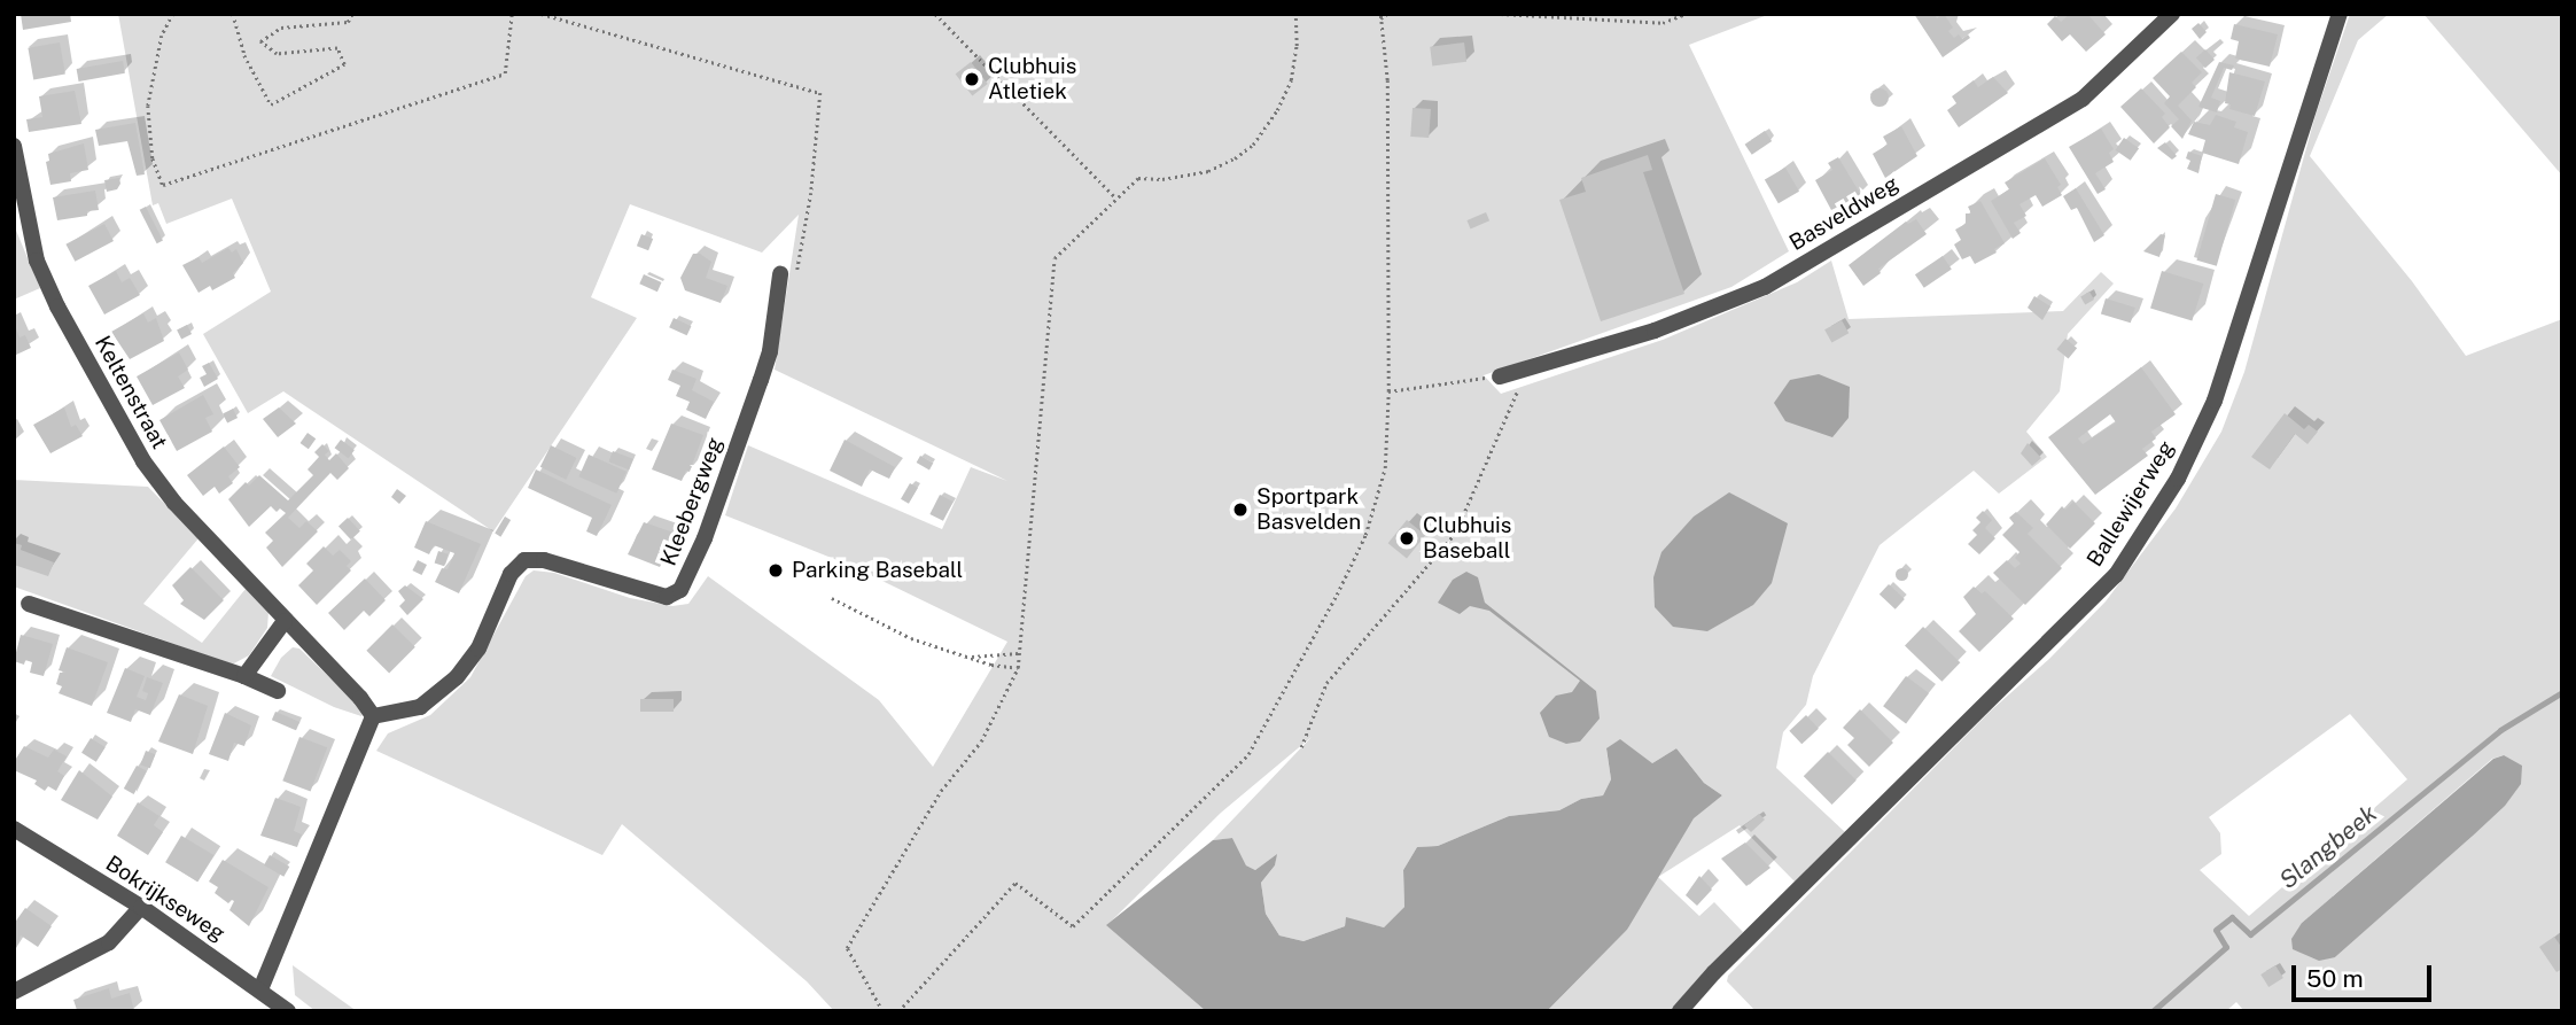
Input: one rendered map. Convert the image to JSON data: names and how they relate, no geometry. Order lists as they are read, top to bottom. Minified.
{"streets":{"street":["Basveldweg","Keltenstraat","Kleebergweg","Ballewijerweg","Bokrijkseweg"]},"crossings":[["Keltenstraat","Kleebergweg"]],"water":["Slangbeek"],"places":["Clubhuis Atletiek","Sportpark Basvelden","Clubhuis Baseball","Parking Baseball"],"scale_bar":"50 m"}
